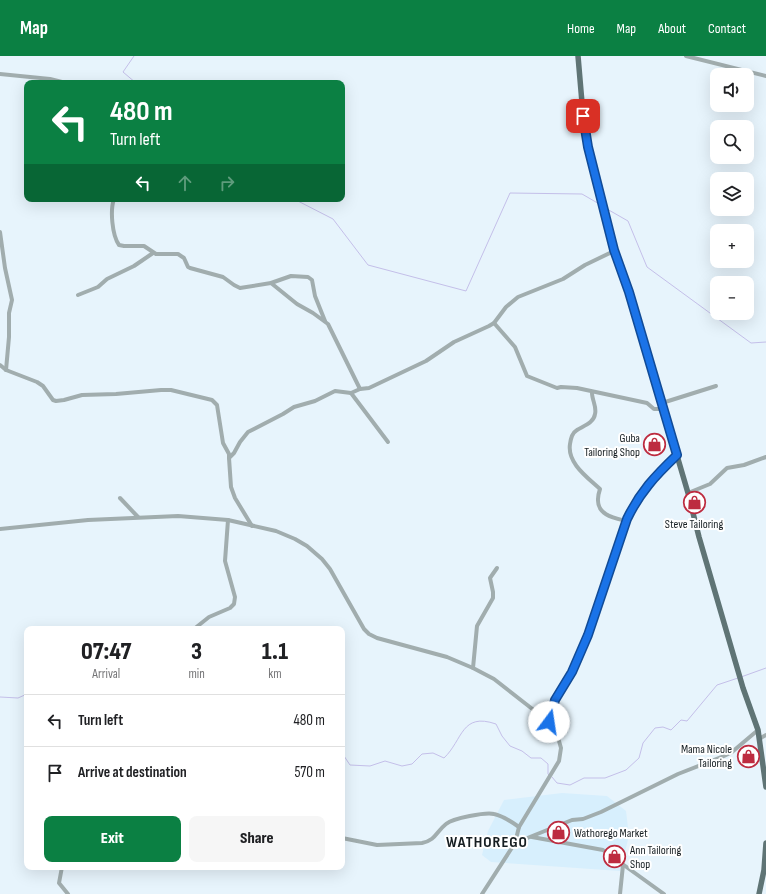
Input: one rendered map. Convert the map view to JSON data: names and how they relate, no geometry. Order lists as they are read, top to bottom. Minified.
{"districts":["WATHOREGO"],"places":{"shop":["Guba Tailoring Shop","Steve Tailoring","Mama Nicole Tailoring","Wathorego Market","Ann Tailoring Shop"]},"page":{"header":"Map","nav":["Home","Map","About","Contact"],"map_buttons":["+","−"],"turn":["480 m","Turn left"],"eta":["07:47","Arrival","3","min","1.1","km"],"list":[{"name":"Turn left","value":"480 m"},{"name":"Arrive at destination","value":"570 m"}],"buttons":["Exit","Share"]}}
